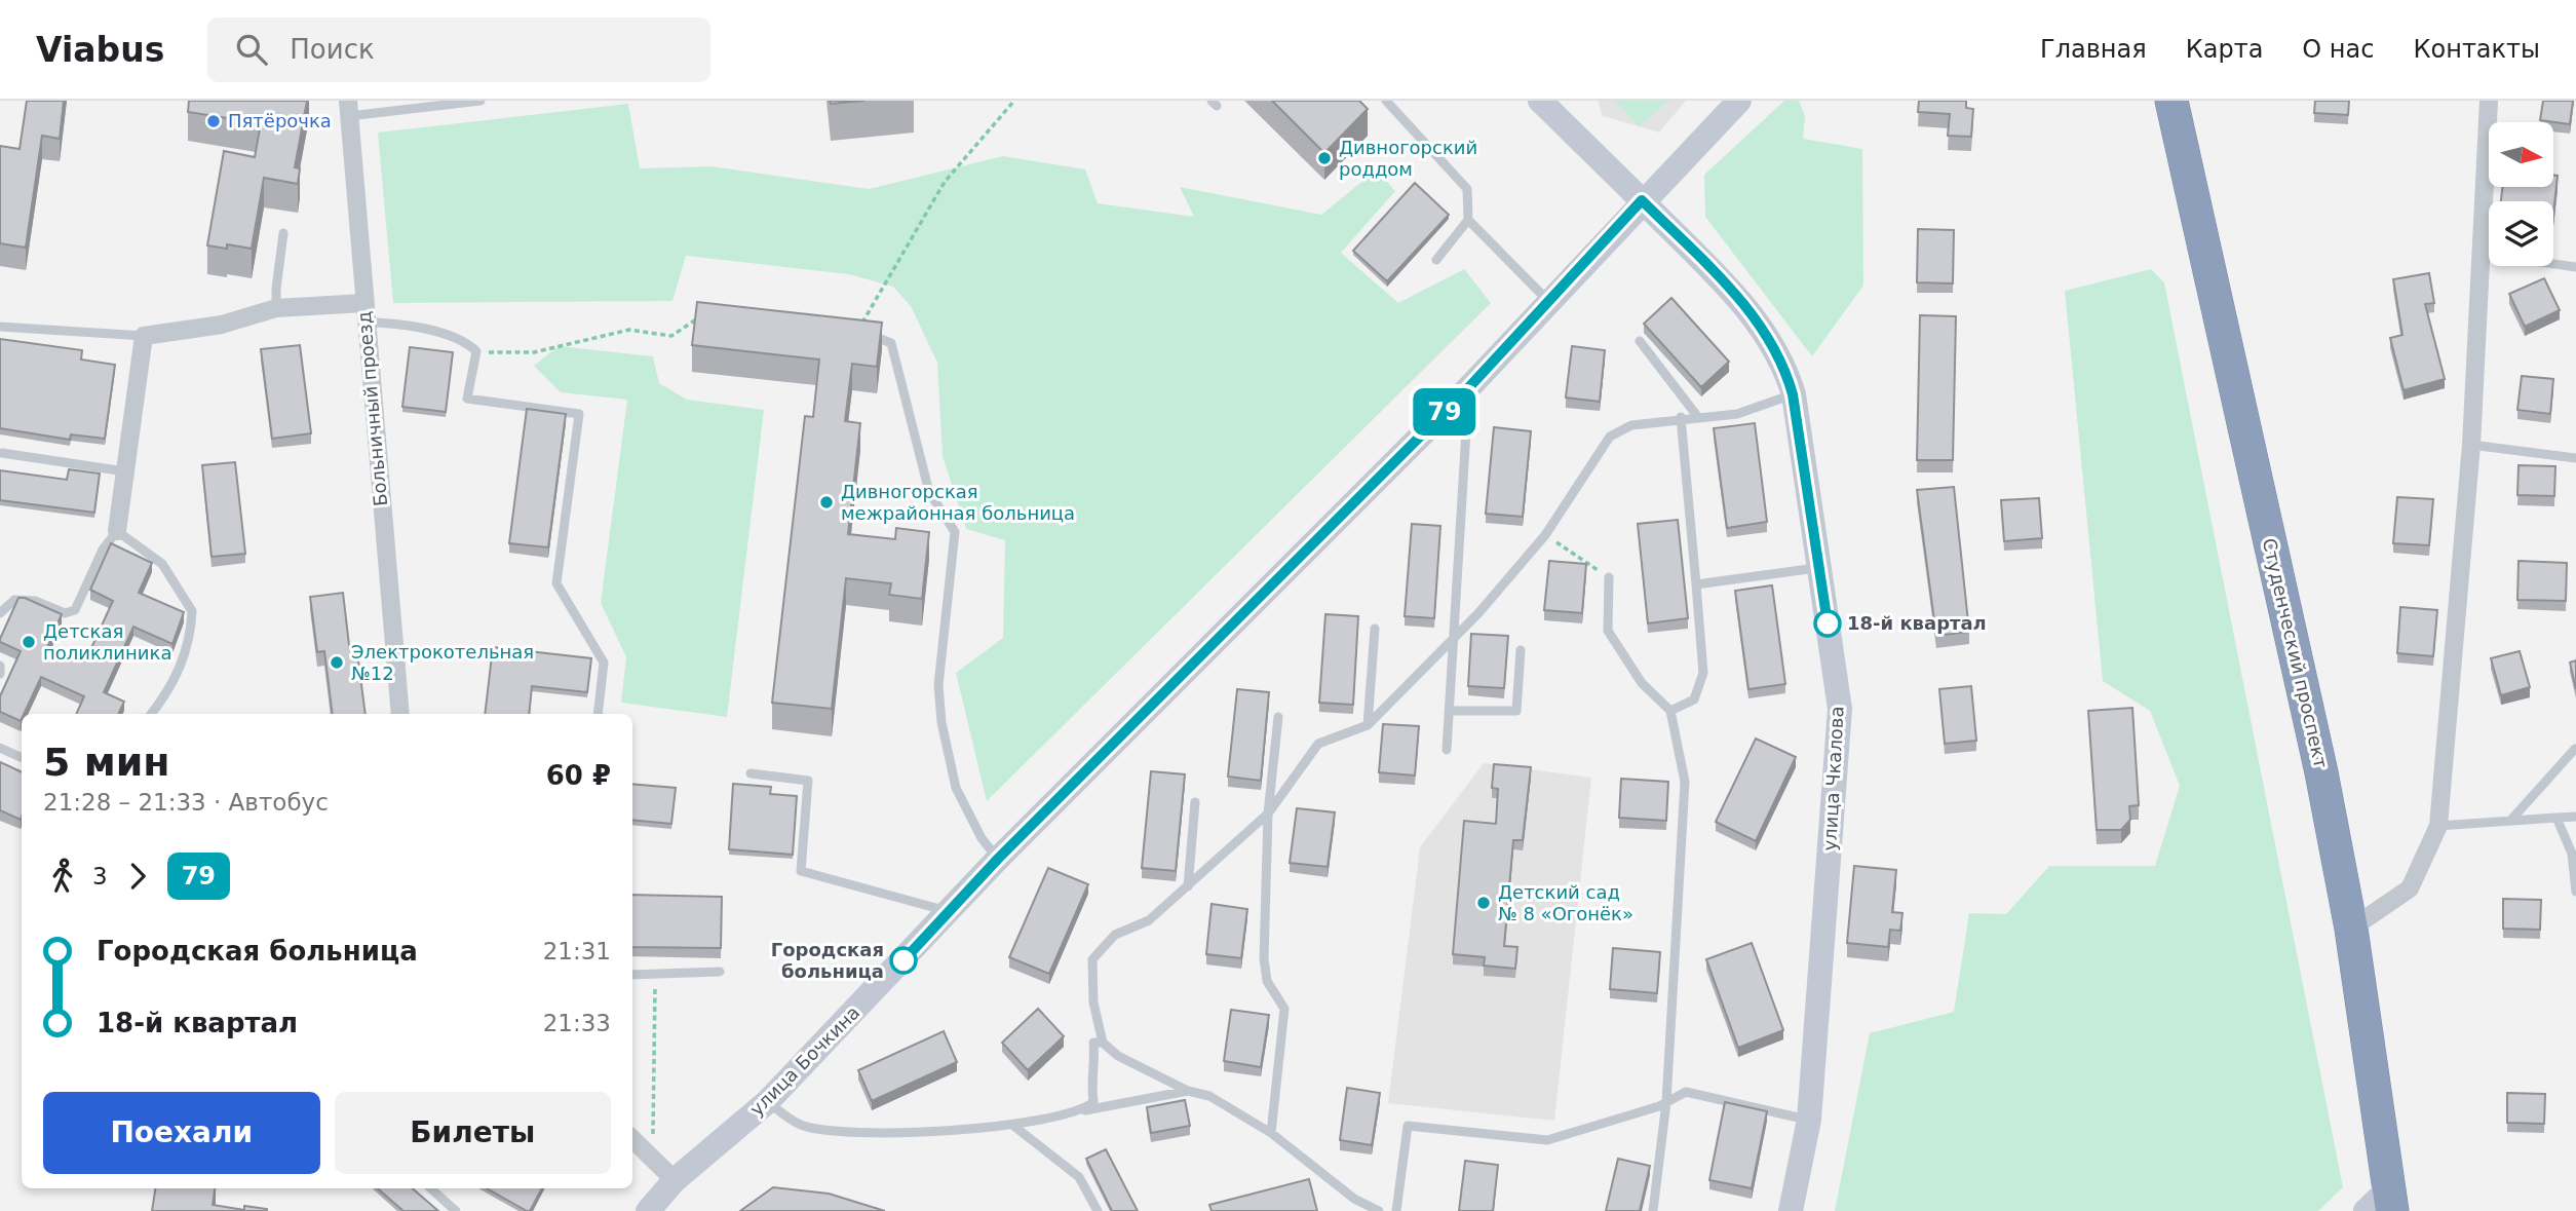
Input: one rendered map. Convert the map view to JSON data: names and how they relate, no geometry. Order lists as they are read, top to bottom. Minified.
{"streets":{"highway":["Студенческий проспект"],"main road":["улица Чкалова","улица Бочкина"],"street":["Больничный проезд"]},"crossings":[["улица Чкалова","улица Бочкина"]],"places":["Пятёрочка","Дивногорский роддом","Дивногорская межрайонная больница","18-й квартал","Детская поликлиника","Электрокотельная №12","Детский сад № 8 «Огонёк»","Городская больница"],"lines":["bus line 79"],"north":"right","page":{"header":"Viabus","search":"Поиск","nav":["Главная","Карта","О нас","Контакты"],"on_map":"79","heading":["5 мин","21:28 – 21:33 · Автобус","60 ₽"],"legs":["3","79"],"list":[{"name":"Городская больница","value":"21:31"},{"name":"18-й квартал","value":"21:33"}],"buttons":["Поехали","Билеты"]}}
